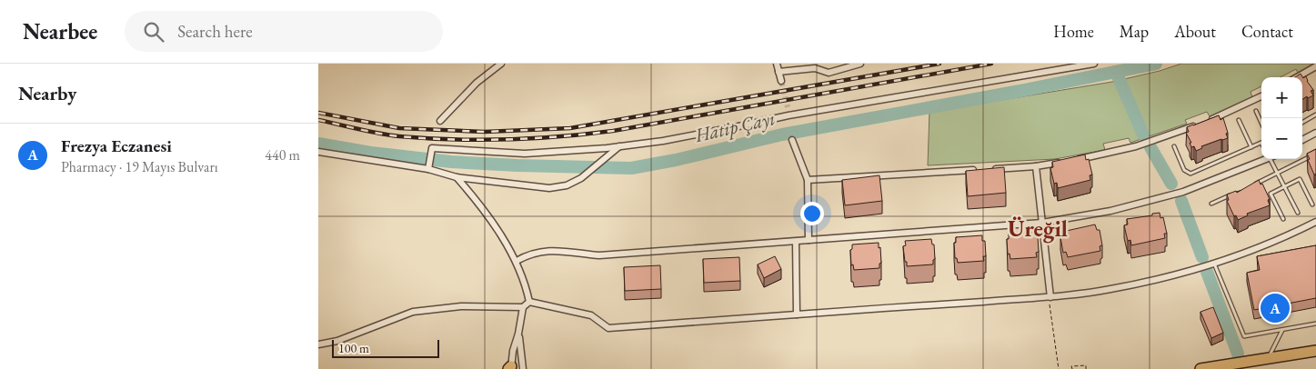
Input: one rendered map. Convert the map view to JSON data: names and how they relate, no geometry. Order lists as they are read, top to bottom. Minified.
{"districts":["Üreğil"],"water":["Hatip Çayı"],"scale_bar":"100 m","page":{"header":"Nearbee","search":"Search here","nav":["Home","Map","About","Contact"],"heading":"Nearby","map_buttons":["+","−"],"list":[{"mark":"A","name":"Frezya Eczanesi","note":"Pharmacy · 19 Mayıs Bulvarı","value":"440 m"}],"pins":"A","scale":"100 m"}}
